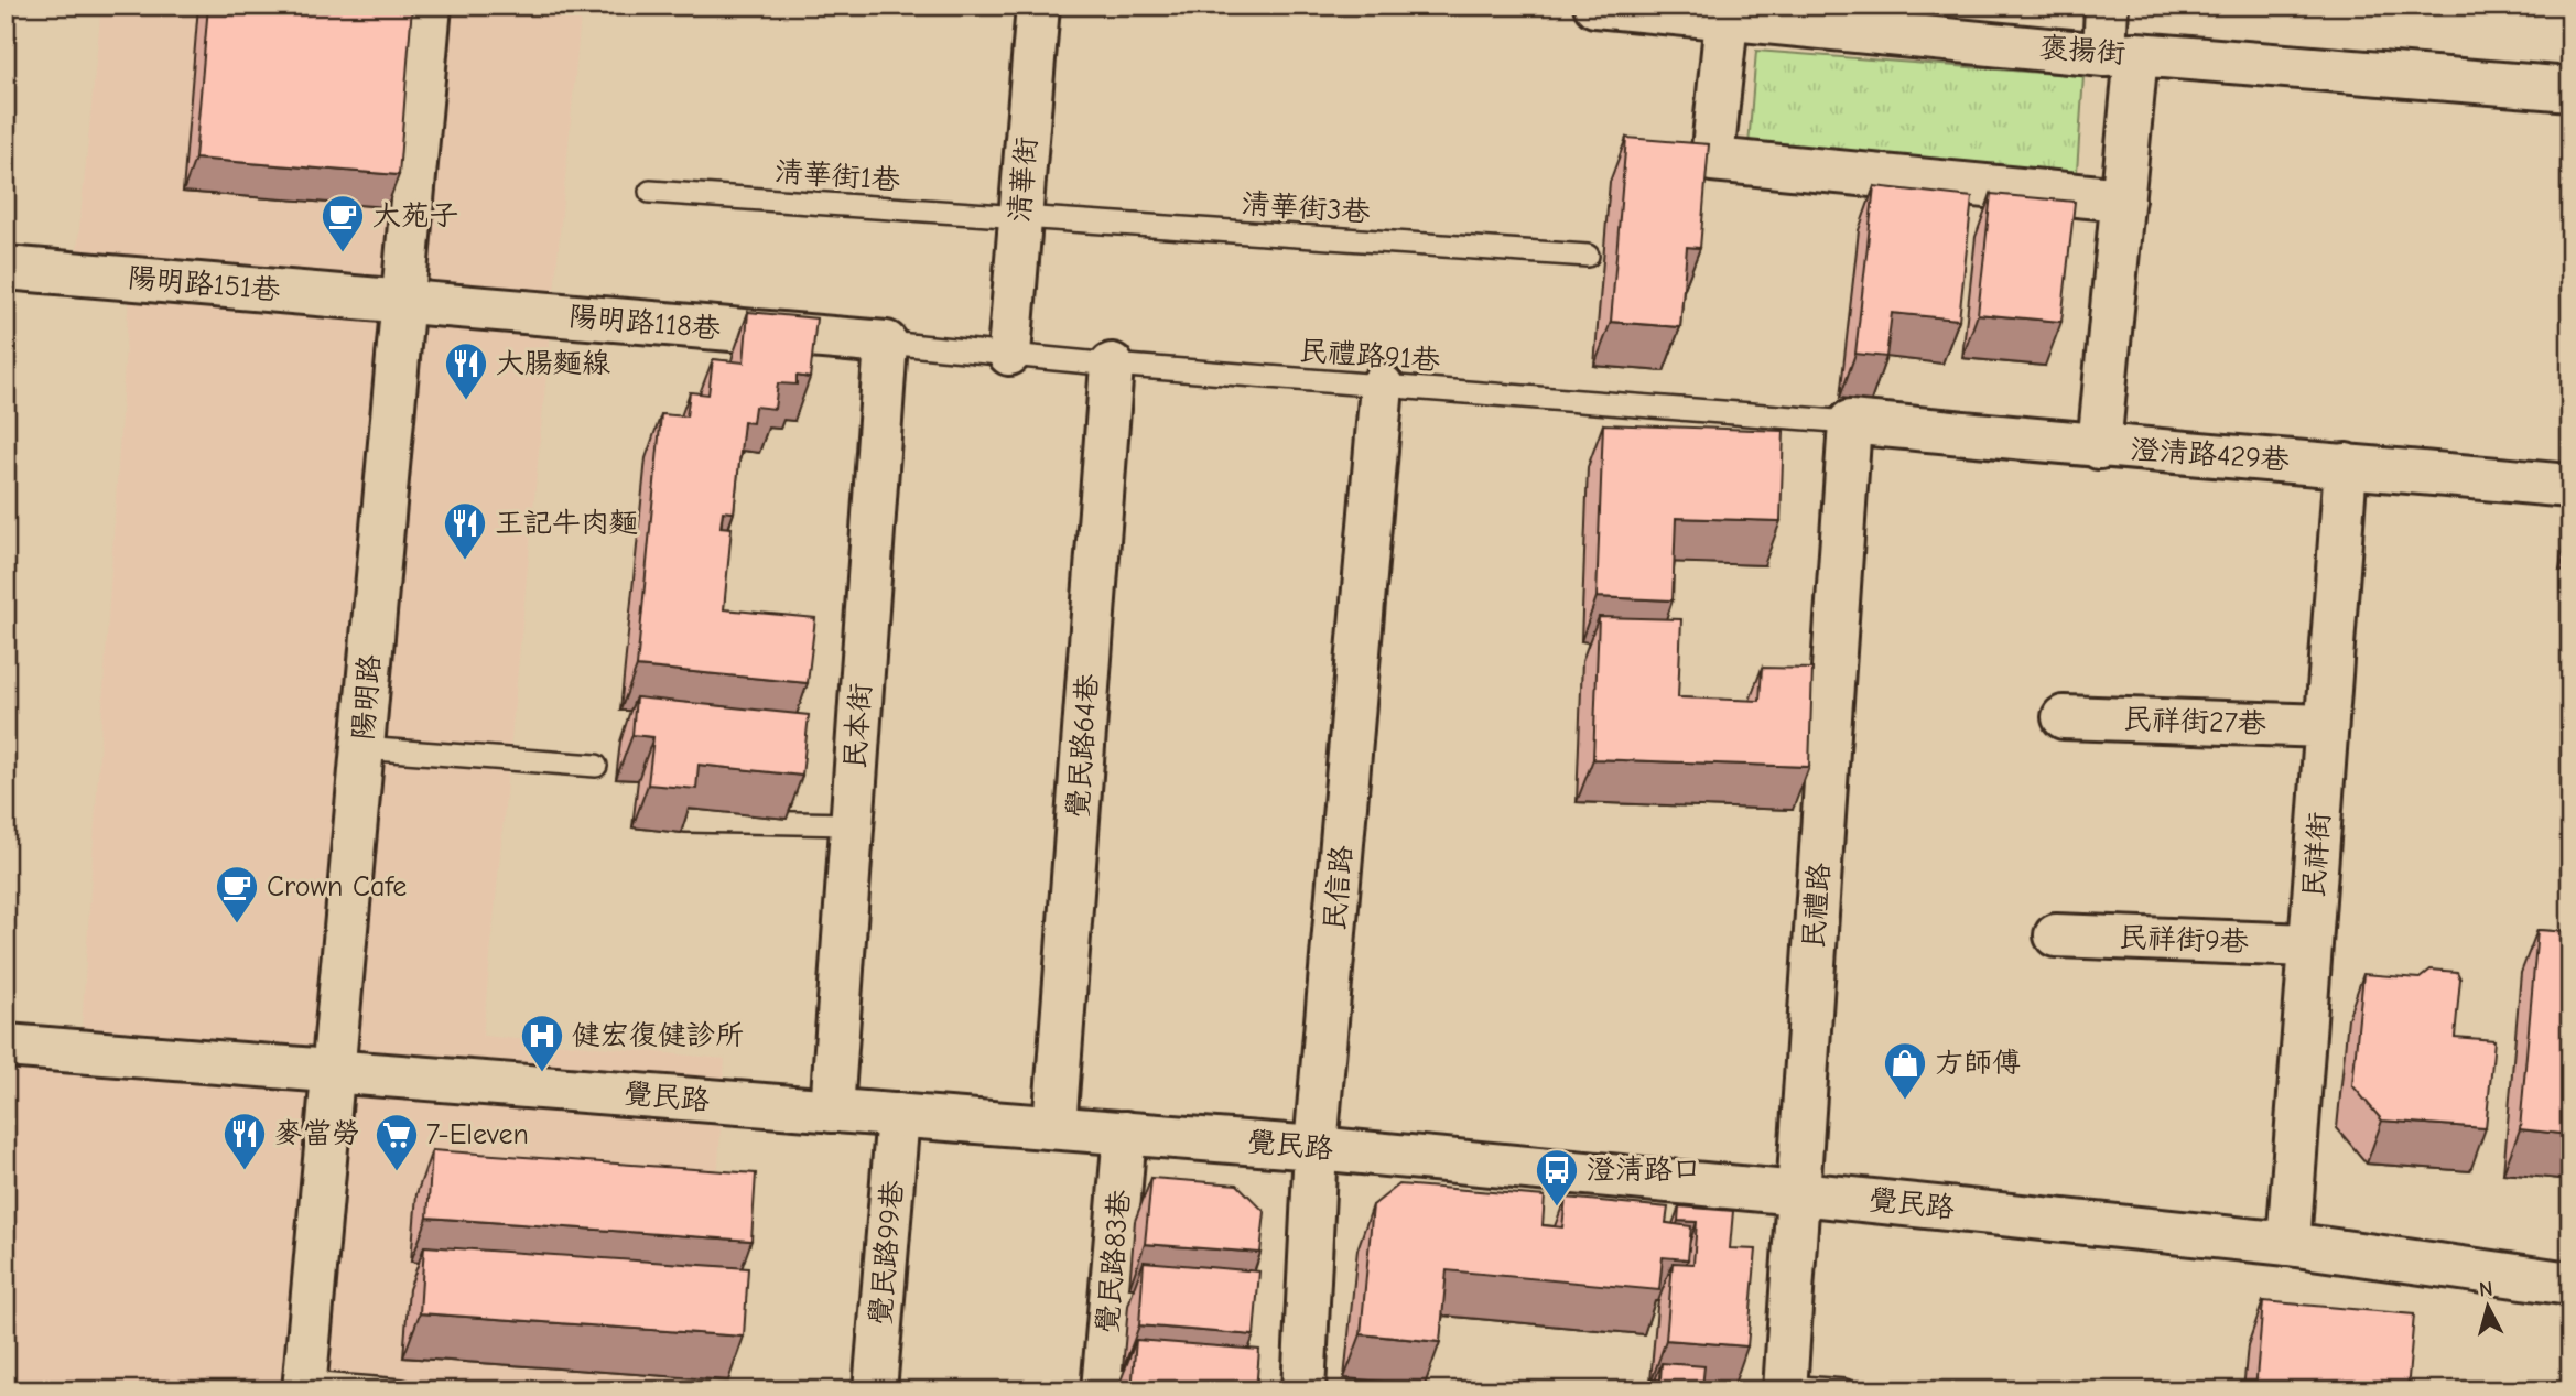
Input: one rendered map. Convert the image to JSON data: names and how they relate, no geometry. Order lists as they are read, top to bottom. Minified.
{"streets":{"street":["褒揚街","清華街","陽明路151巷","陽明路118巷","澄清路429巷","陽明路","民祥街27巷","民本街","覺民路64巷","民祥街","民信路","民禮路","民祥街9巷","覺民路","覺民路99巷","覺民路83巷"],"lane":["清華街1巷","清華街3巷","民禮路91巷"]},"crossings":[["清華街1巷","清華街"],["清華街1巷","清華街3巷"],["清華街","清華街3巷"],["清華街","民禮路91巷"],["陽明路151巷","陽明路118巷"],["陽明路151巷","陽明路"],["陽明路118巷","民禮路91巷"],["陽明路118巷","陽明路"],["陽明路118巷","民本街"],["民禮路91巷","澄清路429巷"],["民禮路91巷","民本街"],["民禮路91巷","覺民路64巷"],["民禮路91巷","民信路"],["民禮路91巷","民禮路"],["澄清路429巷","民祥街"],["澄清路429巷","民禮路"],["陽明路","覺民路"],["民祥街27巷","民祥街"],["民本街","覺民路"],["覺民路64巷","覺民路"],["民祥街","民祥街9巷"],["民祥街","覺民路"],["民信路","覺民路"],["民禮路","覺民路"],["覺民路","覺民路99巷"],["覺民路","覺民路83巷"]],"places":{"cafe":["大苑子","Crown Cafe"],"restaurant":["大腸麵線","王記牛肉麵","麥當勞"],"hospital":["健宏復健診所"],"shop":["方師傅"],"supermarket":["7-Eleven"],"bus stop":["澄清路口"]},"north":"top"}
